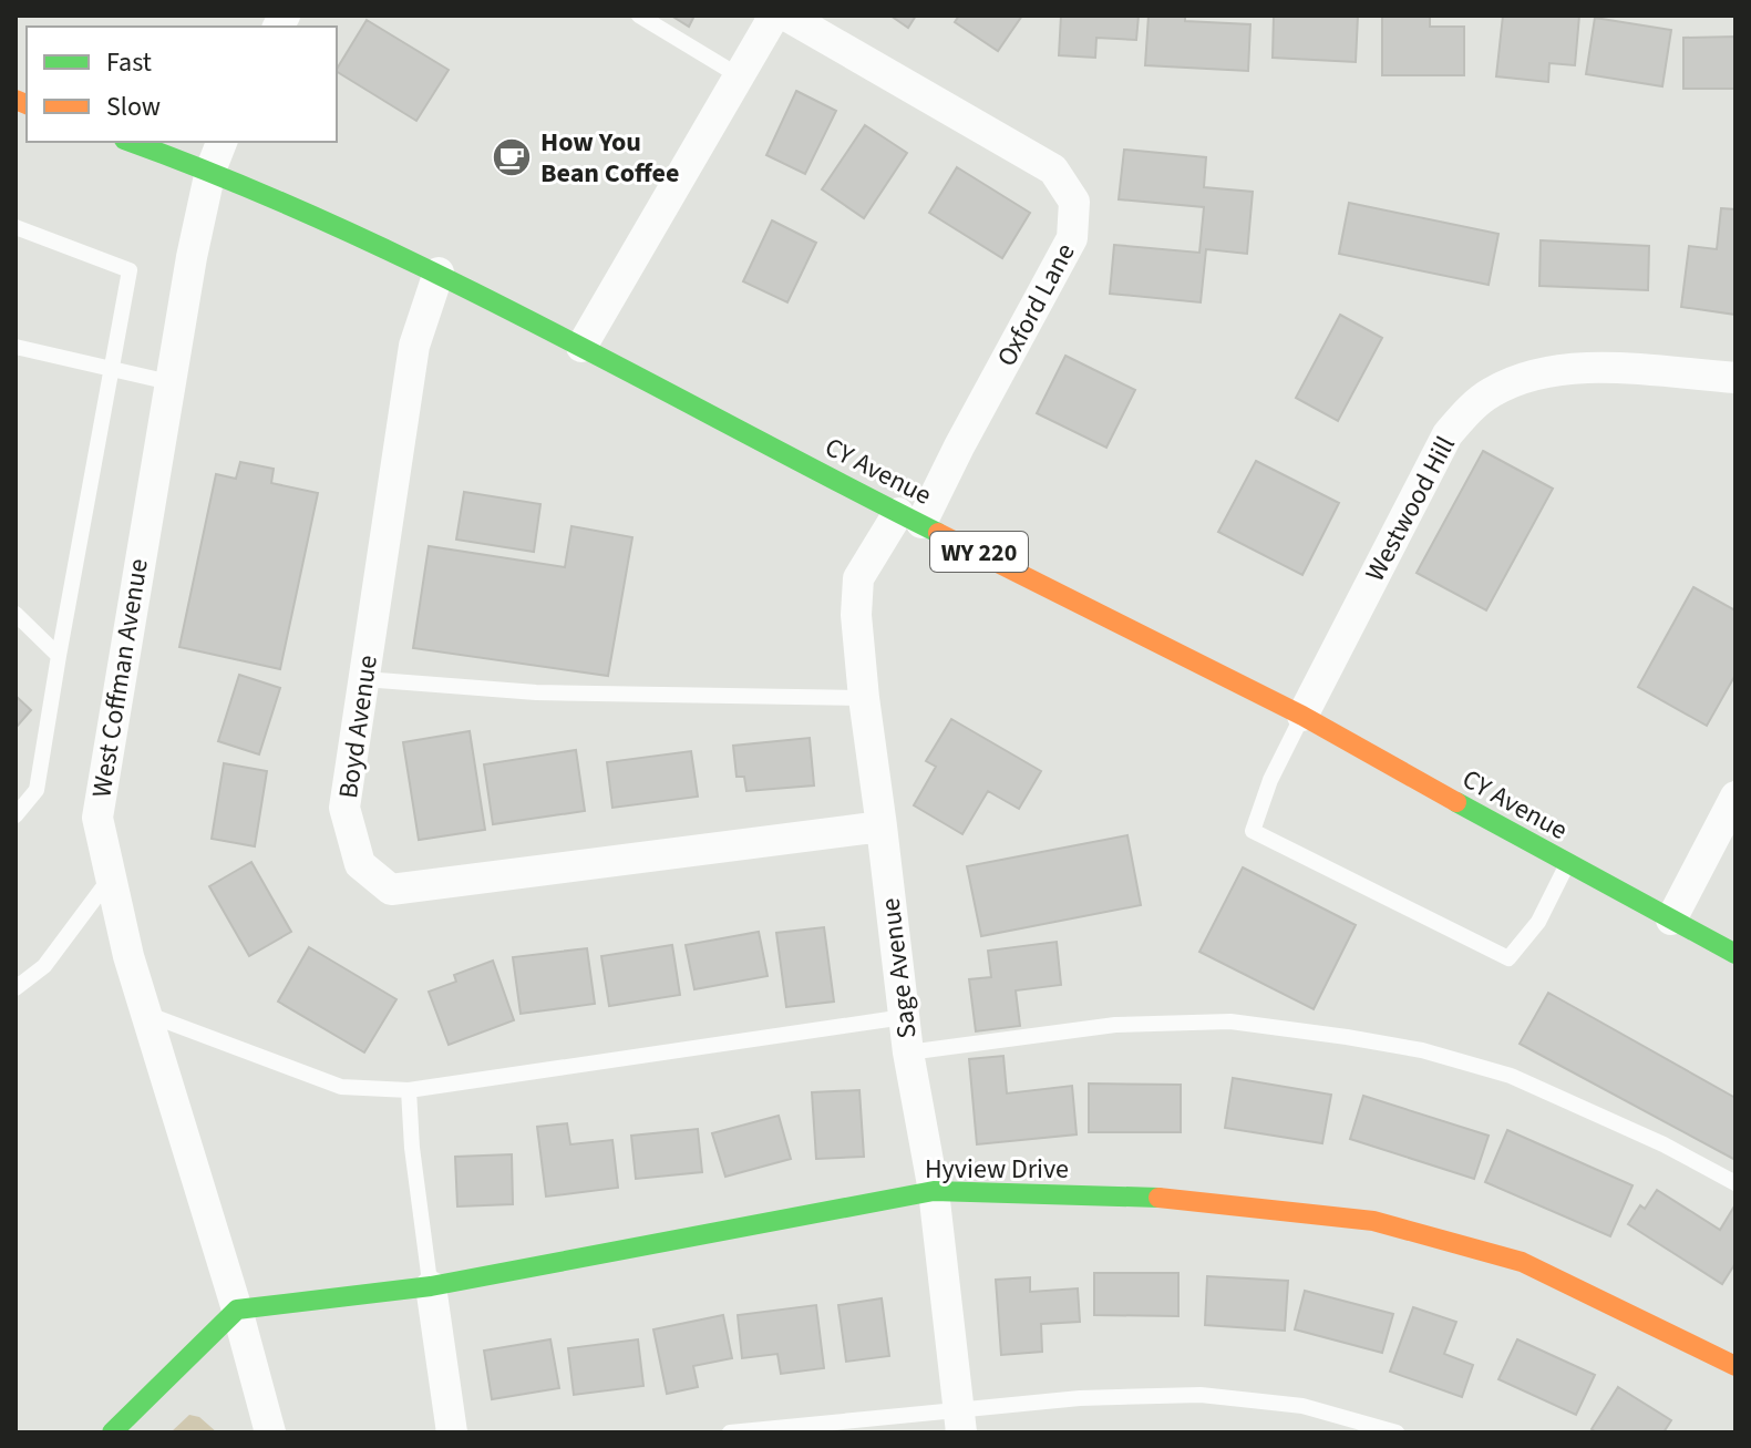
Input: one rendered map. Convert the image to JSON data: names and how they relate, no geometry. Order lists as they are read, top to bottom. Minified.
{"streets":{"main road":["CY Avenue","WY 220","Hyview Drive"],"street":["Oxford Lane","Westwood Hill","West Coffman Avenue","Boyd Avenue","Sage Avenue"]},"crossings":[["Oxford Lane","CY Avenue"],["Oxford Lane","Sage Avenue"],["CY Avenue","Westwood Hill"],["CY Avenue","West Coffman Avenue"],["CY Avenue","Boyd Avenue"],["CY Avenue","Sage Avenue"],["West Coffman Avenue","Hyview Drive"],["Boyd Avenue","Sage Avenue"],["Sage Avenue","Hyview Drive"]],"places":{"cafe":["How You Bean Coffee"]},"legend":["Fast","Slow"]}
